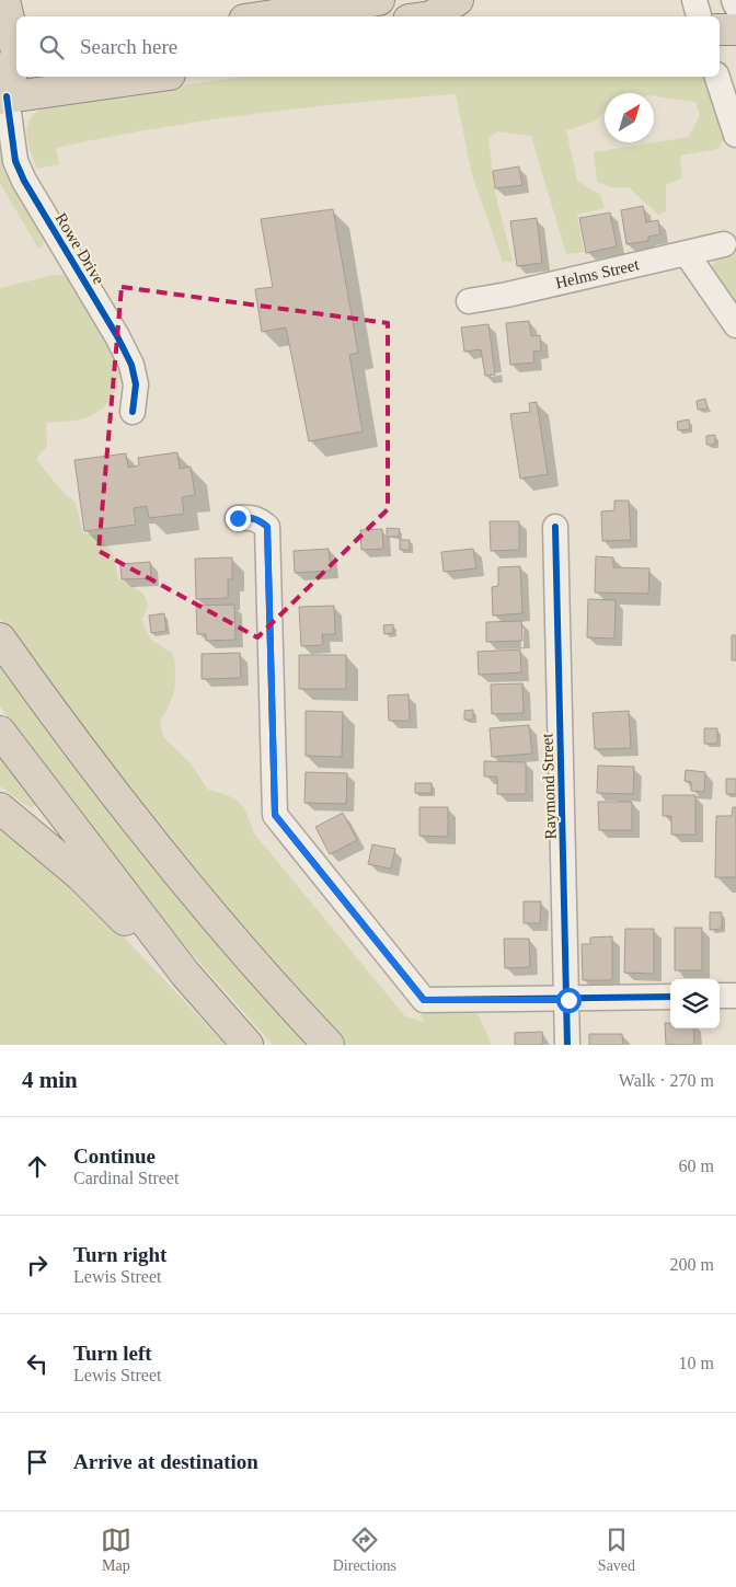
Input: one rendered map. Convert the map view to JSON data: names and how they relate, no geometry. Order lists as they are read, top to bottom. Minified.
{"streets":{"street":["Rowe Drive","Helms Street","Raymond Street"]},"north":"top right","page":{"search":"Search here","heading":["4 min","Walk · 270 m"],"list":[["Continue","Cardinal Street","60 m"],["Turn right","Lewis Street","200 m"],["Turn left","Lewis Street","10 m"],"Arrive at destination"],"nav":["Map","Directions","Saved"]}}
